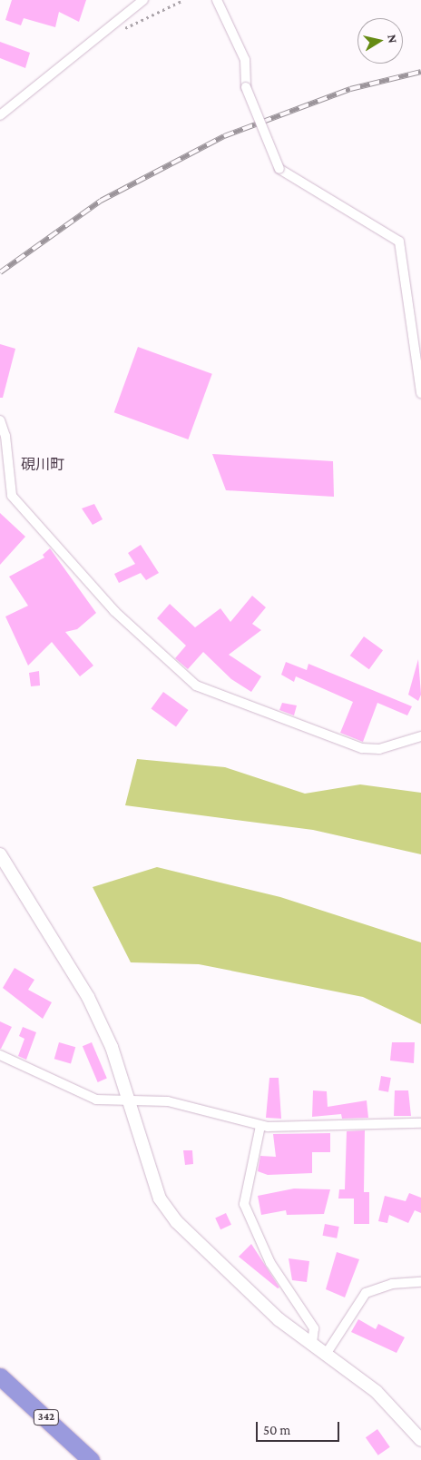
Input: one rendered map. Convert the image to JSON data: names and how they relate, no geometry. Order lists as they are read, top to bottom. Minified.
{"streets":{"highway":["342"]},"districts":["硯川町"],"scale_bar":"50 m","north":"right"}
